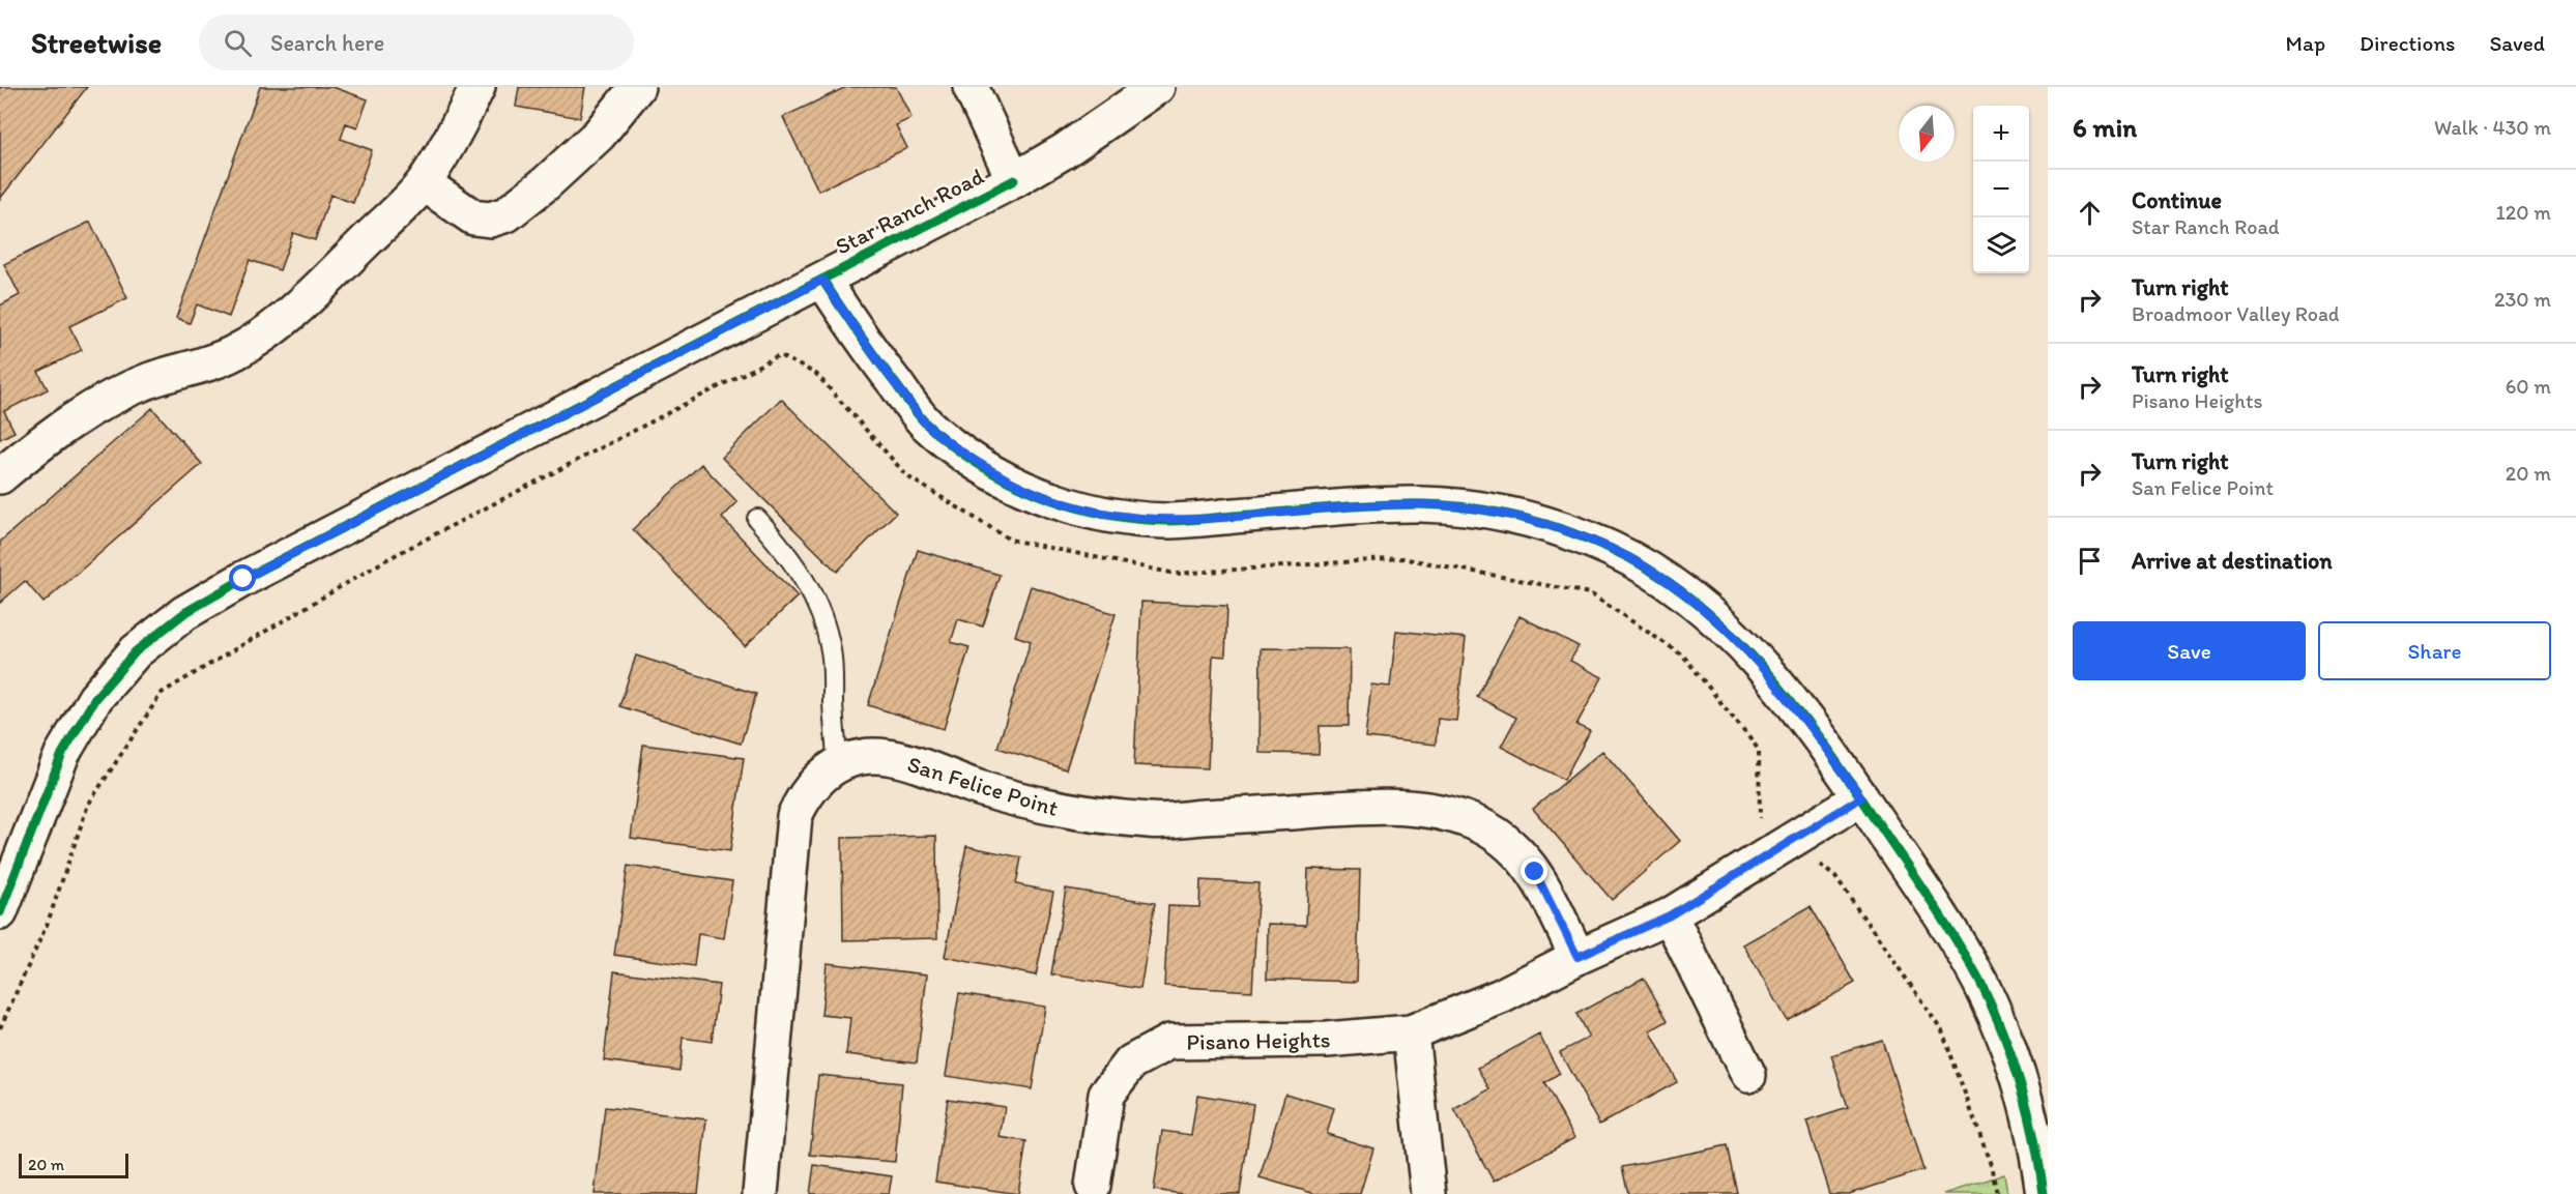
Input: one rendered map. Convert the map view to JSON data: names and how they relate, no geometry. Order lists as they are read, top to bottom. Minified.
{"streets":{"street":["Star Ranch Road","San Felice Point","Pisano Heights"]},"crossings":[["San Felice Point","Pisano Heights"]],"scale_bar":"20 m","north":"bottom","page":{"header":"Streetwise","search":"Search here","nav":["Map","Directions","Saved"],"heading":["6 min","Walk · 430 m"],"map_buttons":["+","−"],"list":[["Continue","Star Ranch Road","120 m"],["Turn right","Broadmoor Valley Road","230 m"],["Turn right","Pisano Heights","60 m"],["Turn right","San Felice Point","20 m"],"Arrive at destination"],"buttons":["Save","Share"],"scale":"20 m"}}
